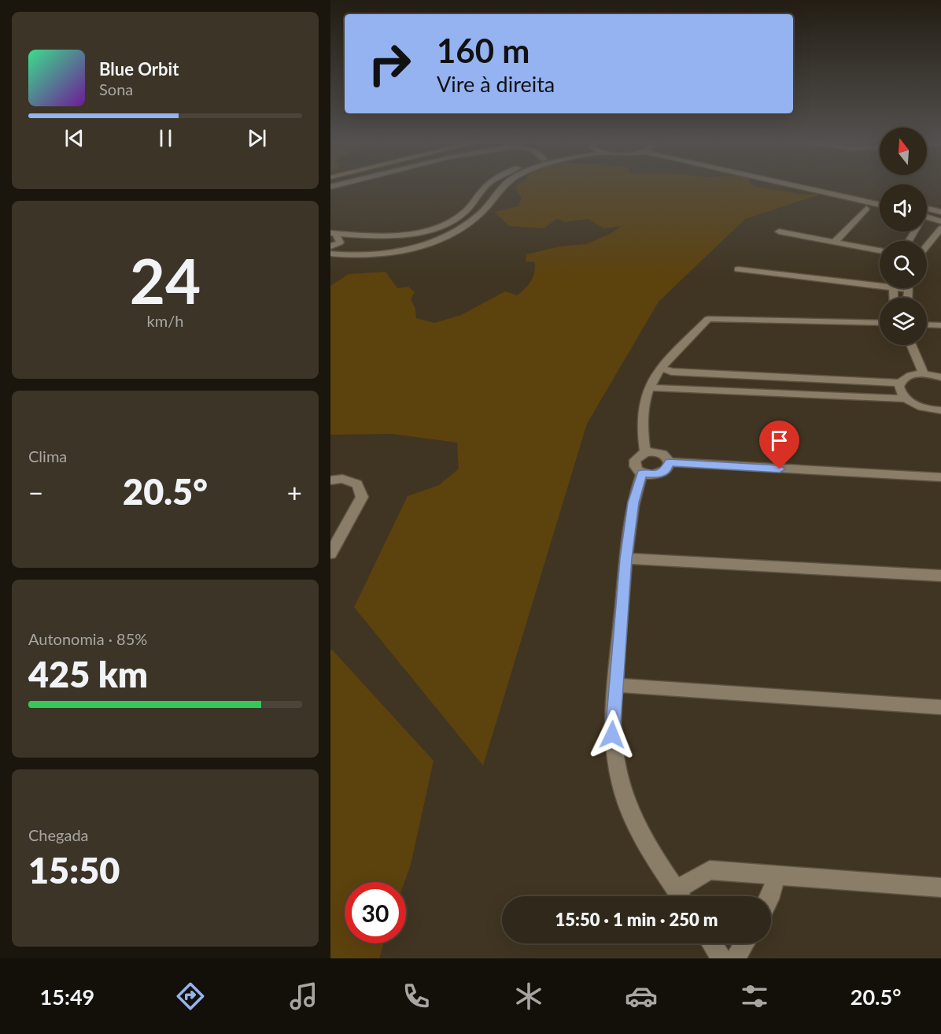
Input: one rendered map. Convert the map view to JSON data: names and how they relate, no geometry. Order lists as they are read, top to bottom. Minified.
{"north":"top","page":{"turn":["160 m","Vire à direita"],"song":["Blue Orbit","Sona"],"tile":[["24","km/h"],"Clima",["Autonomia · 85%","425 km"],["Chegada","15:50"]],"heat":["−","20.5°","+"],"limit":"30","trip":"15:50 · 1 min · 250 m","tabs":["15:49","20.5°"]}}
